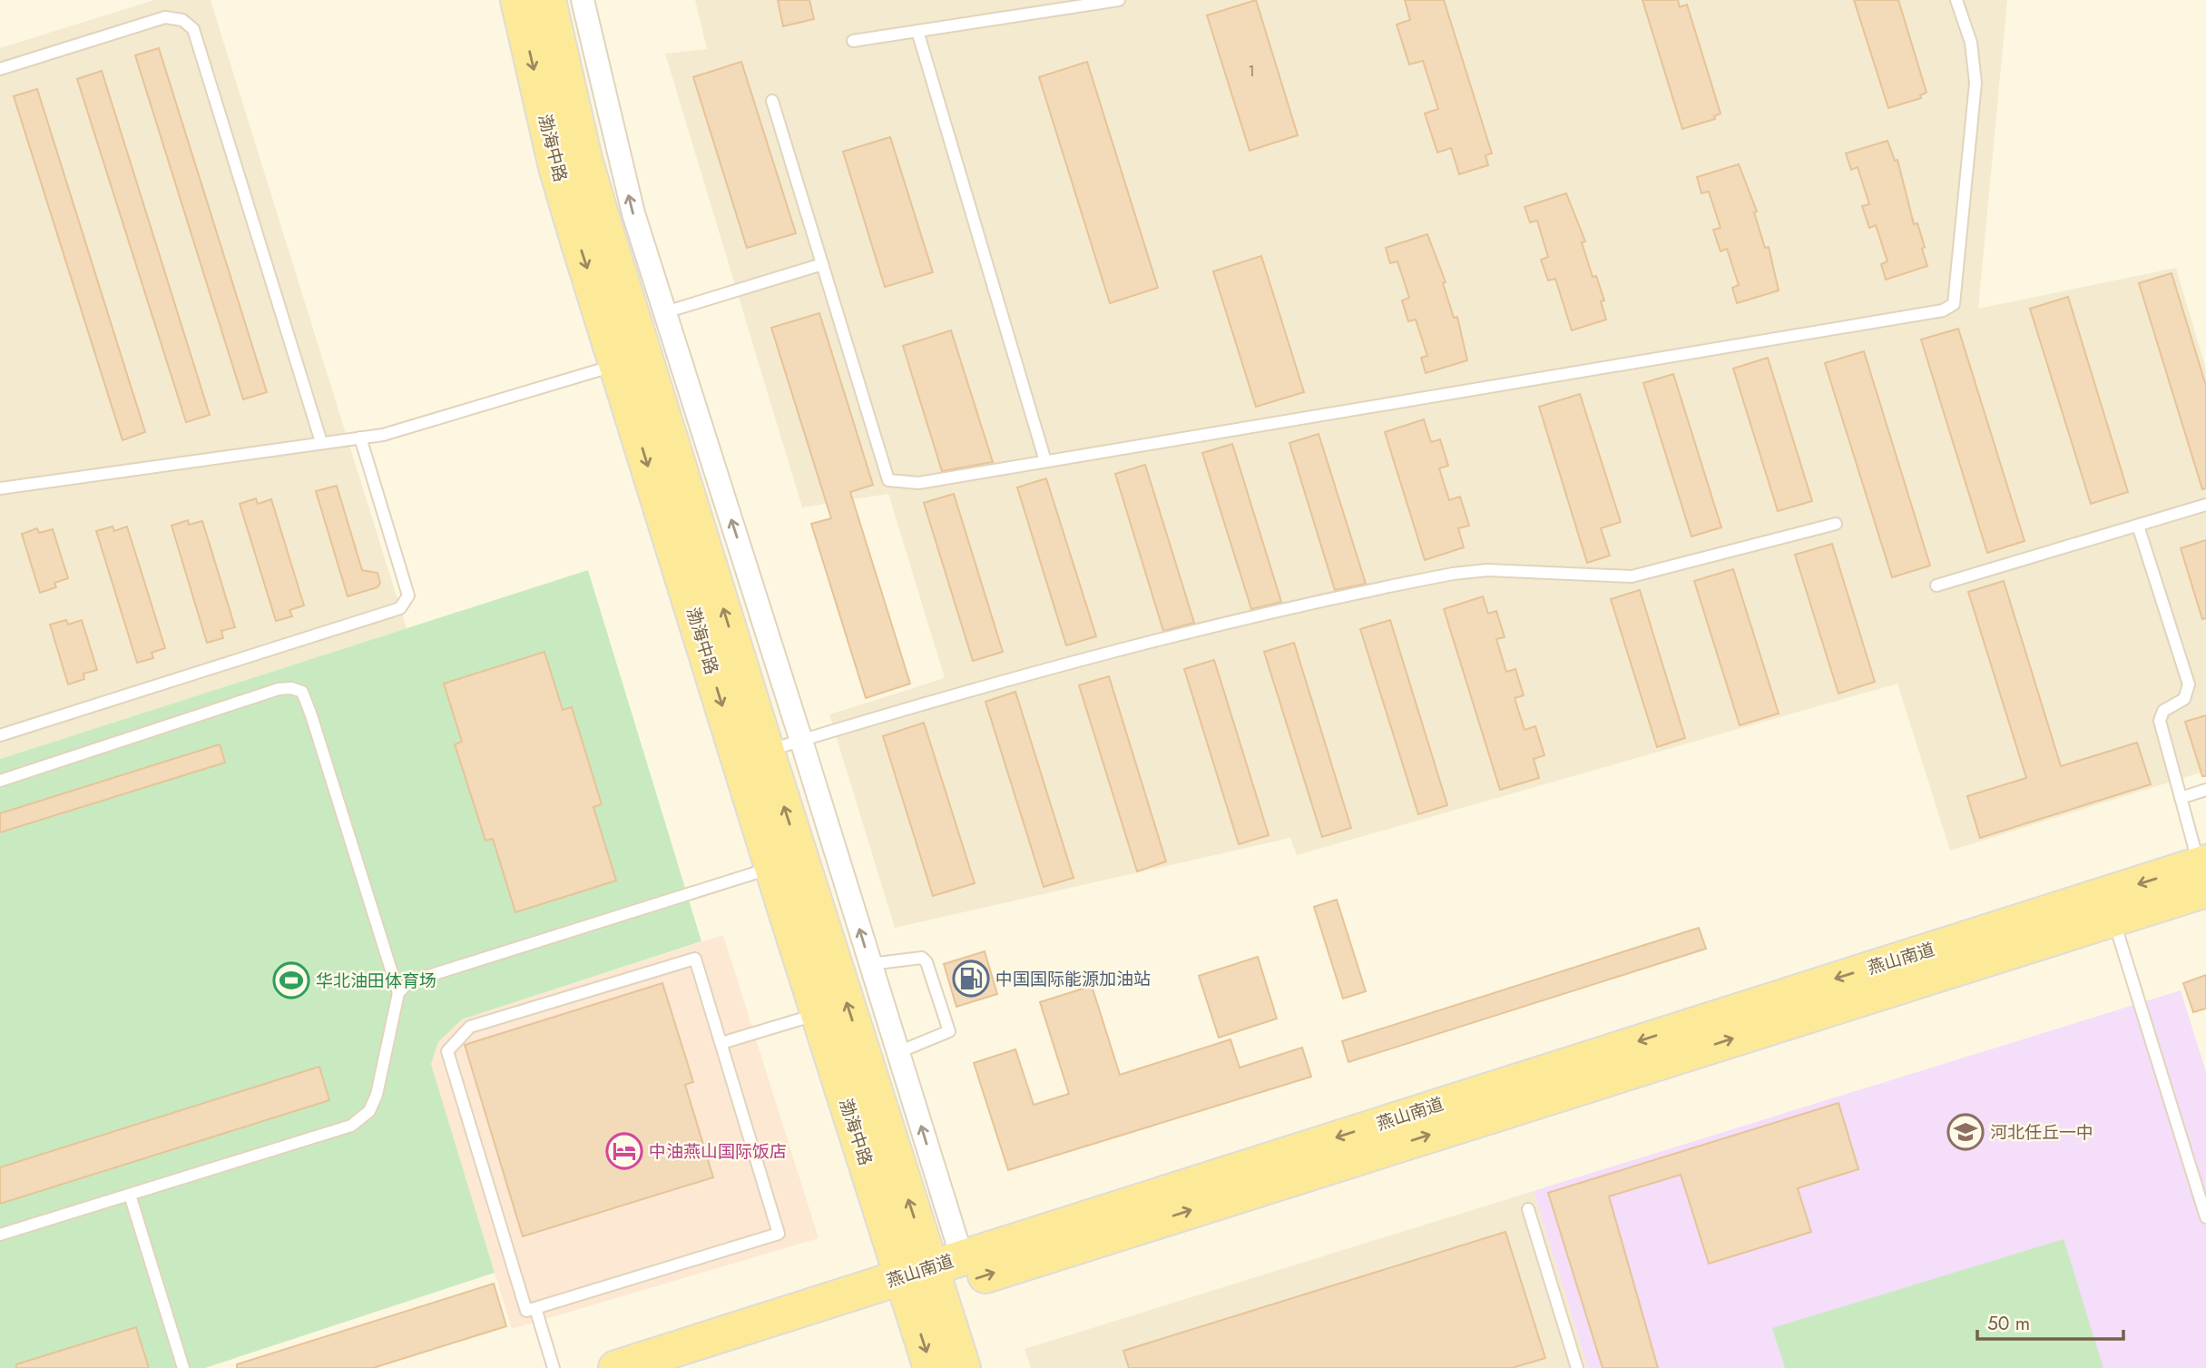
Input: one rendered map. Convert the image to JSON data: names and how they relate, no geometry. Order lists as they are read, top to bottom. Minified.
{"streets":{"main road":["渤海中路","燕山南道"]},"crossings":[["渤海中路","燕山南道"]],"places":{"fuel station":["中国国际能源加油站"],"sports":["华北油田体育场"],"school or university":["河北任丘一中"],"hotel":["中油燕山国际饭店"]},"house_numbers":["1"],"scale_bar":"50 m"}
